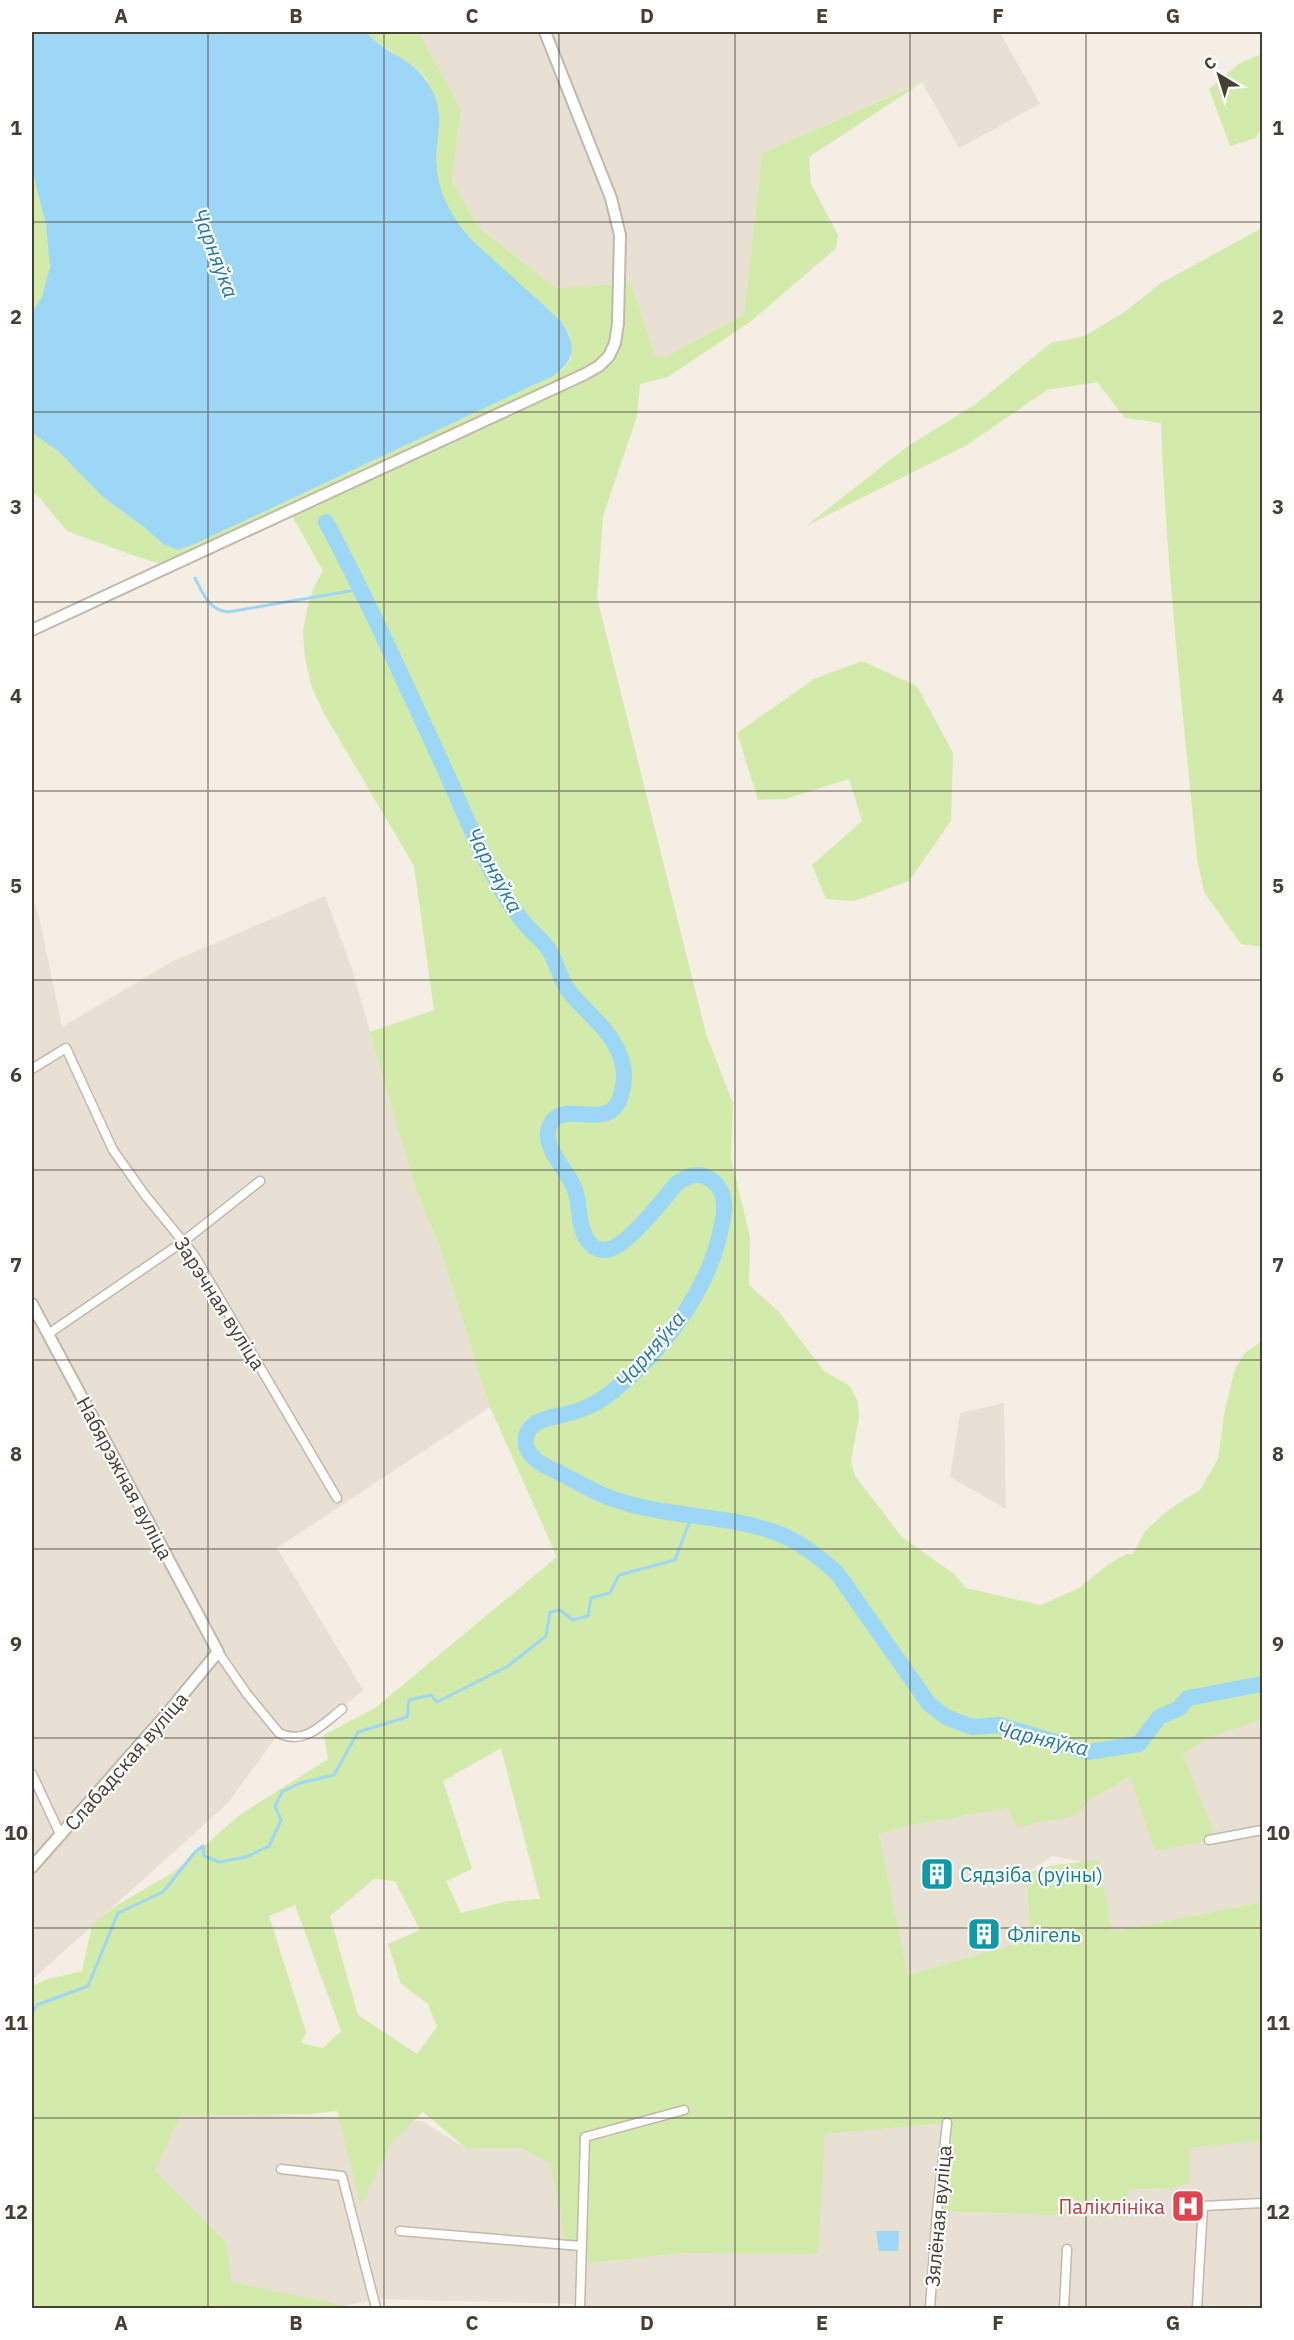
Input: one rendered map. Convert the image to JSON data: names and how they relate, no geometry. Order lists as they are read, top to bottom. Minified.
{"streets":{"street":["Зарэчная вуліца","Набярэжная вуліца","Слабадская вуліца","Зялёная вуліца"]},"crossings":[["Набярэжная вуліца","Слабадская вуліца"]],"water":["Чарняўка"],"places":{"building":["Сядзіба (руіны)","Флігель"],"hospital":["Паліклініка"]},"north":"top left","grid":{"columns":["A","B","C","D","E","F","G"],"rows":["1","2","3","4","5","6","7","8","9","10","11","12"]}}
